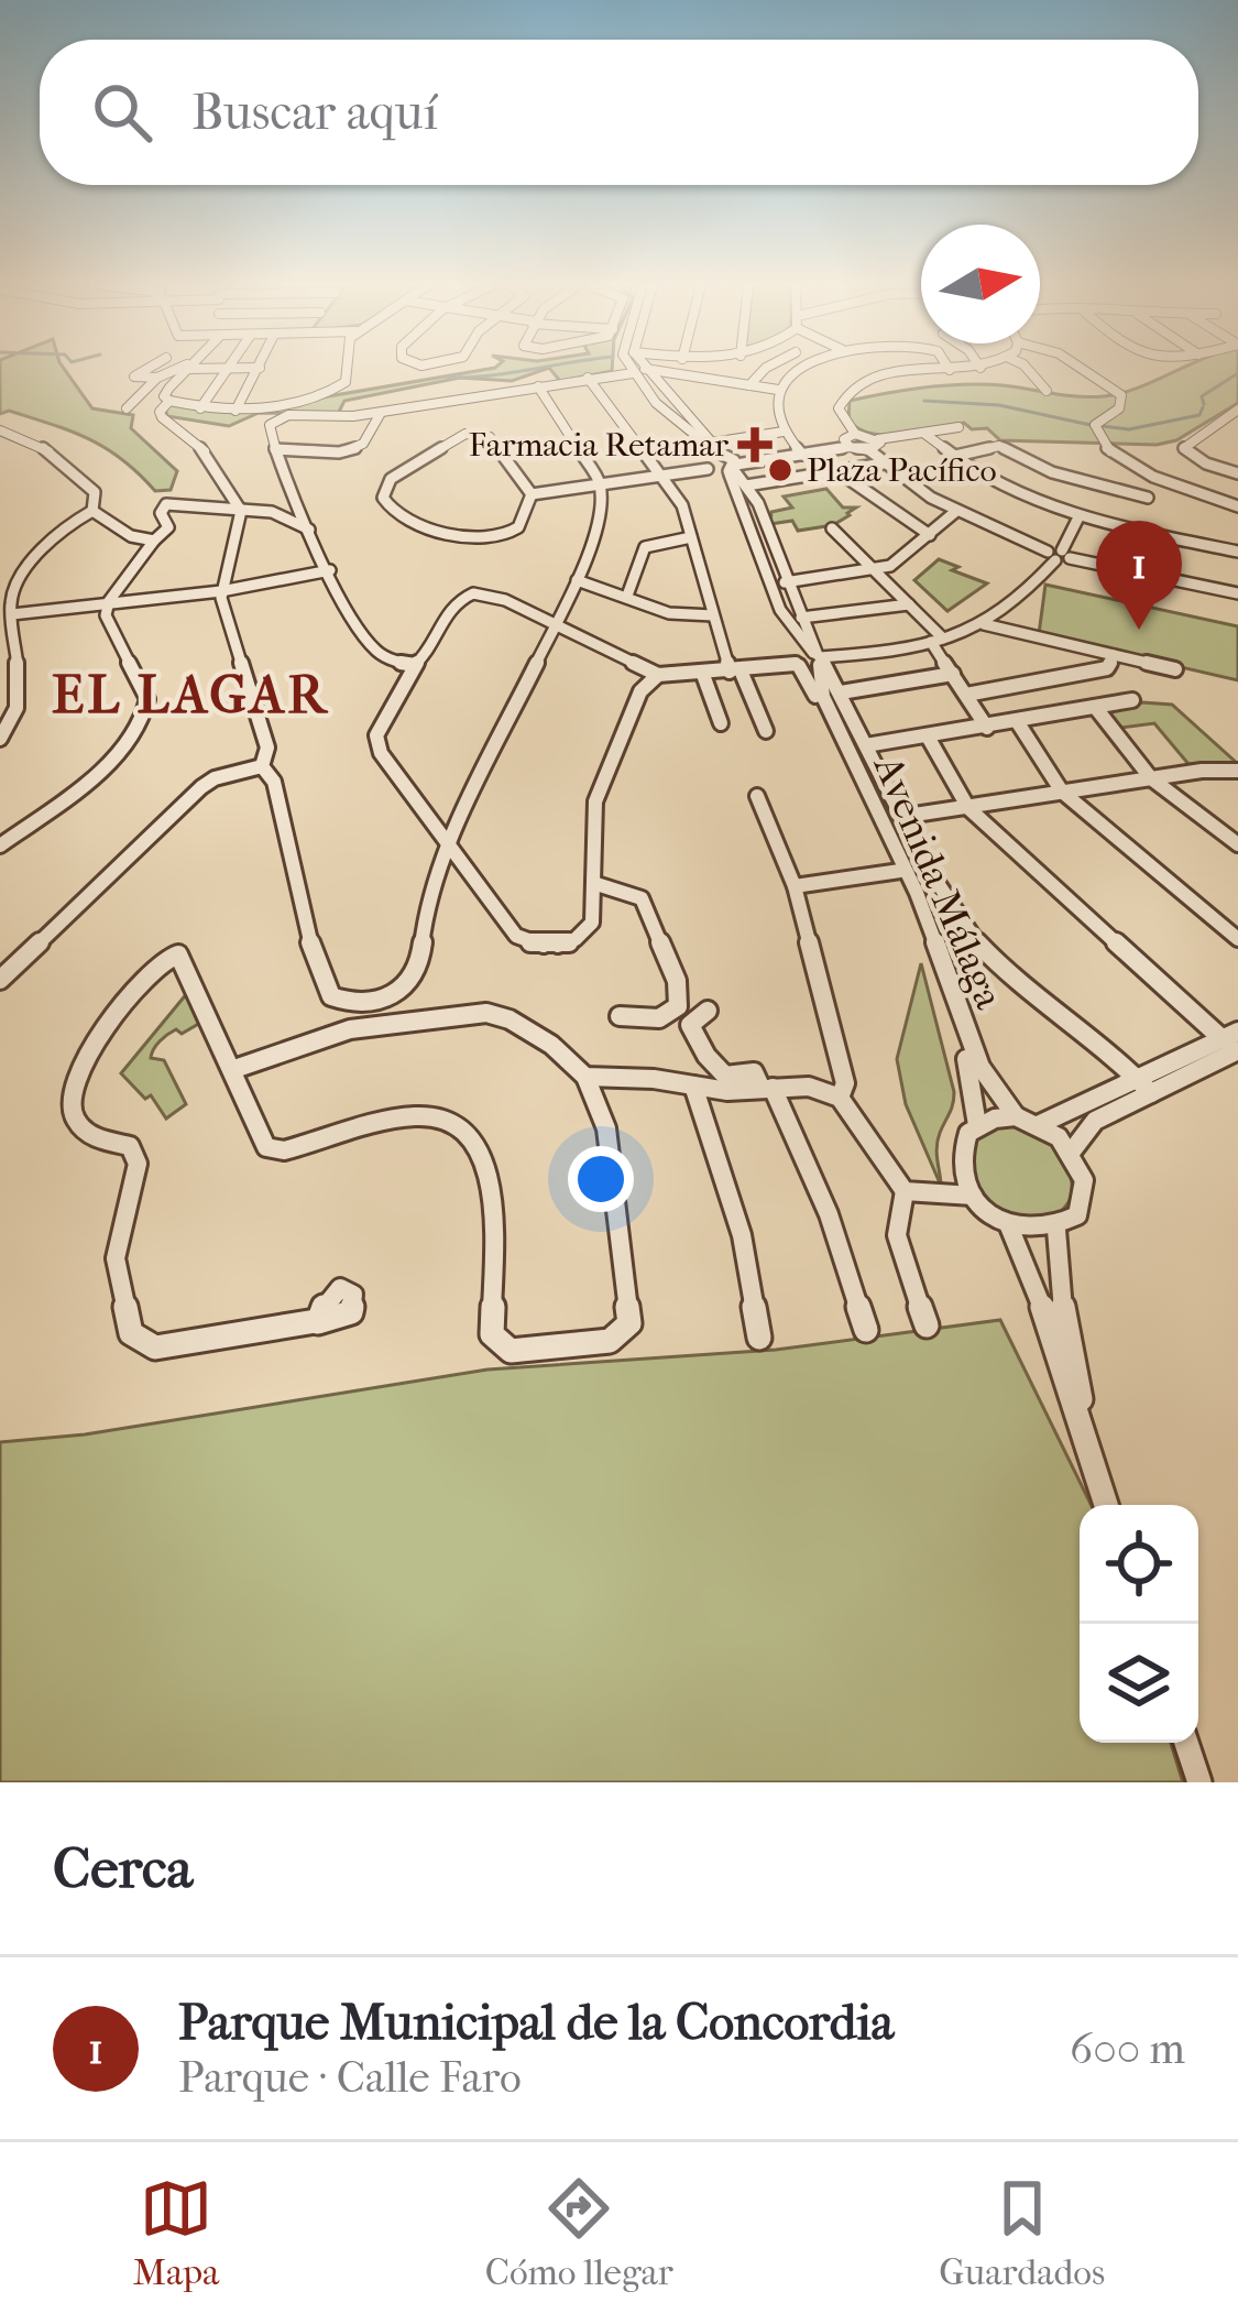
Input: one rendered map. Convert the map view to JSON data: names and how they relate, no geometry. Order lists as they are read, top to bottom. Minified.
{"streets":{"street":["Avenida Málaga"]},"districts":["EL LAGAR"],"places":{"health":["Farmacia Retamar"],"other":["Plaza Pacífico"]},"north":"right","page":{"search":"Buscar aquí","pins":"1","heading":"Cerca","list":[{"mark":"1","name":"Parque Municipal de la Concordia","note":"Parque · Calle Faro","value":"600 m"}],"nav":["Mapa","Cómo llegar","Guardados"]}}
